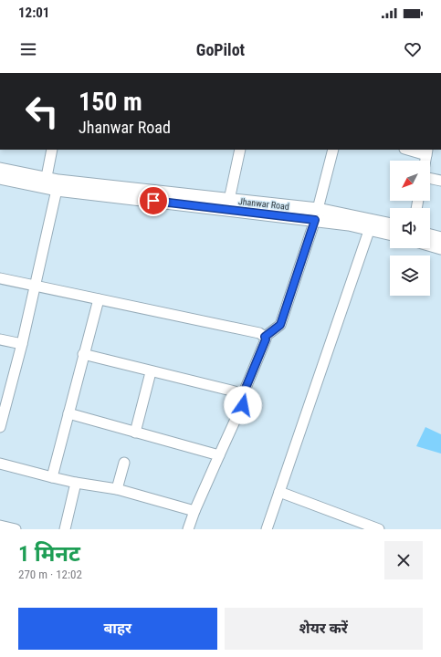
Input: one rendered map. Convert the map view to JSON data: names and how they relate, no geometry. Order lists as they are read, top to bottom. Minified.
{"streets":{"street":["Jhanwar Road"]},"north":"bottom left","page":{"status":"12:01","header":"GoPilot","turn":["150 m","Jhanwar Road"],"heading":["1 मिनट","270 m · 12:02"],"buttons":["बाहर","शेयर करें"]}}
